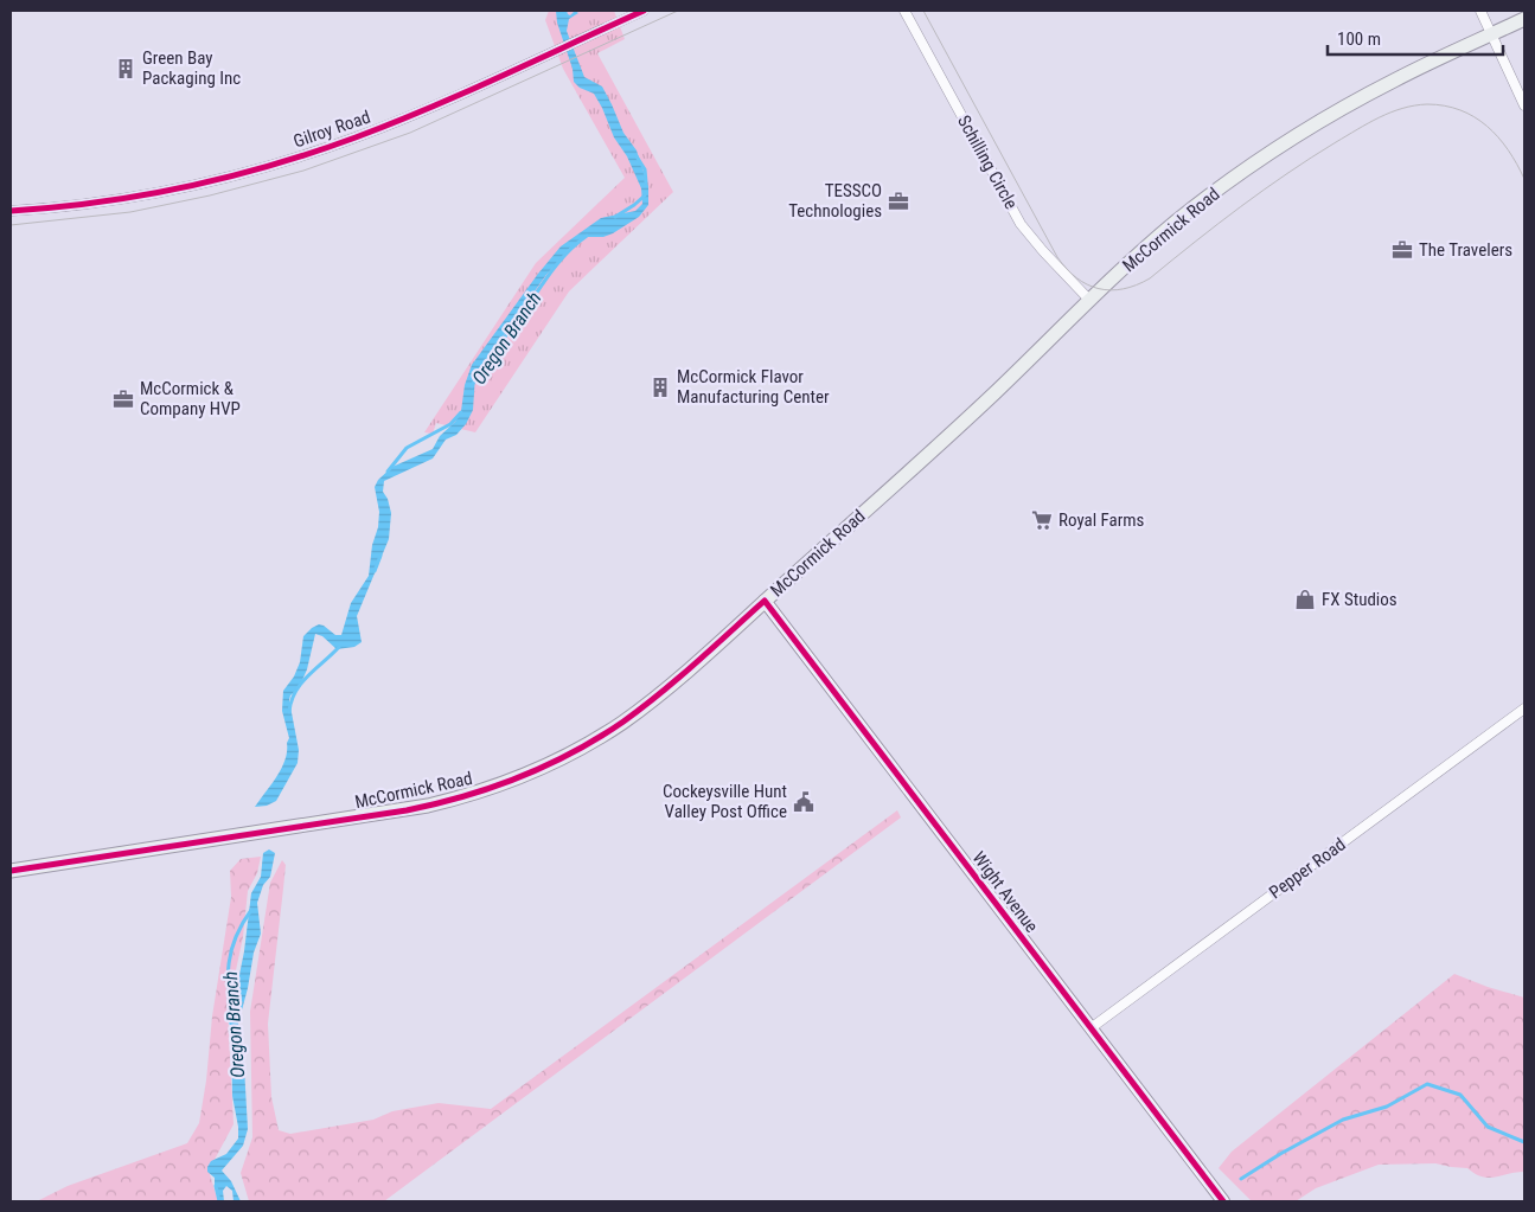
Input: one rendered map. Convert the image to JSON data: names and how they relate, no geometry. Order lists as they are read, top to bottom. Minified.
{"streets":{"main road":["McCormick Road"],"street":["Gilroy Road","Schilling Circle","Pepper Road","Wight Avenue"]},"crossings":[["Schilling Circle","McCormick Road"],["McCormick Road","Wight Avenue"],["Pepper Road","Wight Avenue"]],"water":["Oregon Branch"],"places":{"building":["Green Bay Packaging Inc","McCormick Flavor Manufacturing Center"],"office":["TESSCO Technologies","The Travelers","McCormick & Company HVP"],"supermarket":["Royal Farms"],"shop":["FX Studios"],"public building":["Cockeysville Hunt Valley Post Office"]},"scale_bar":"100 m"}
